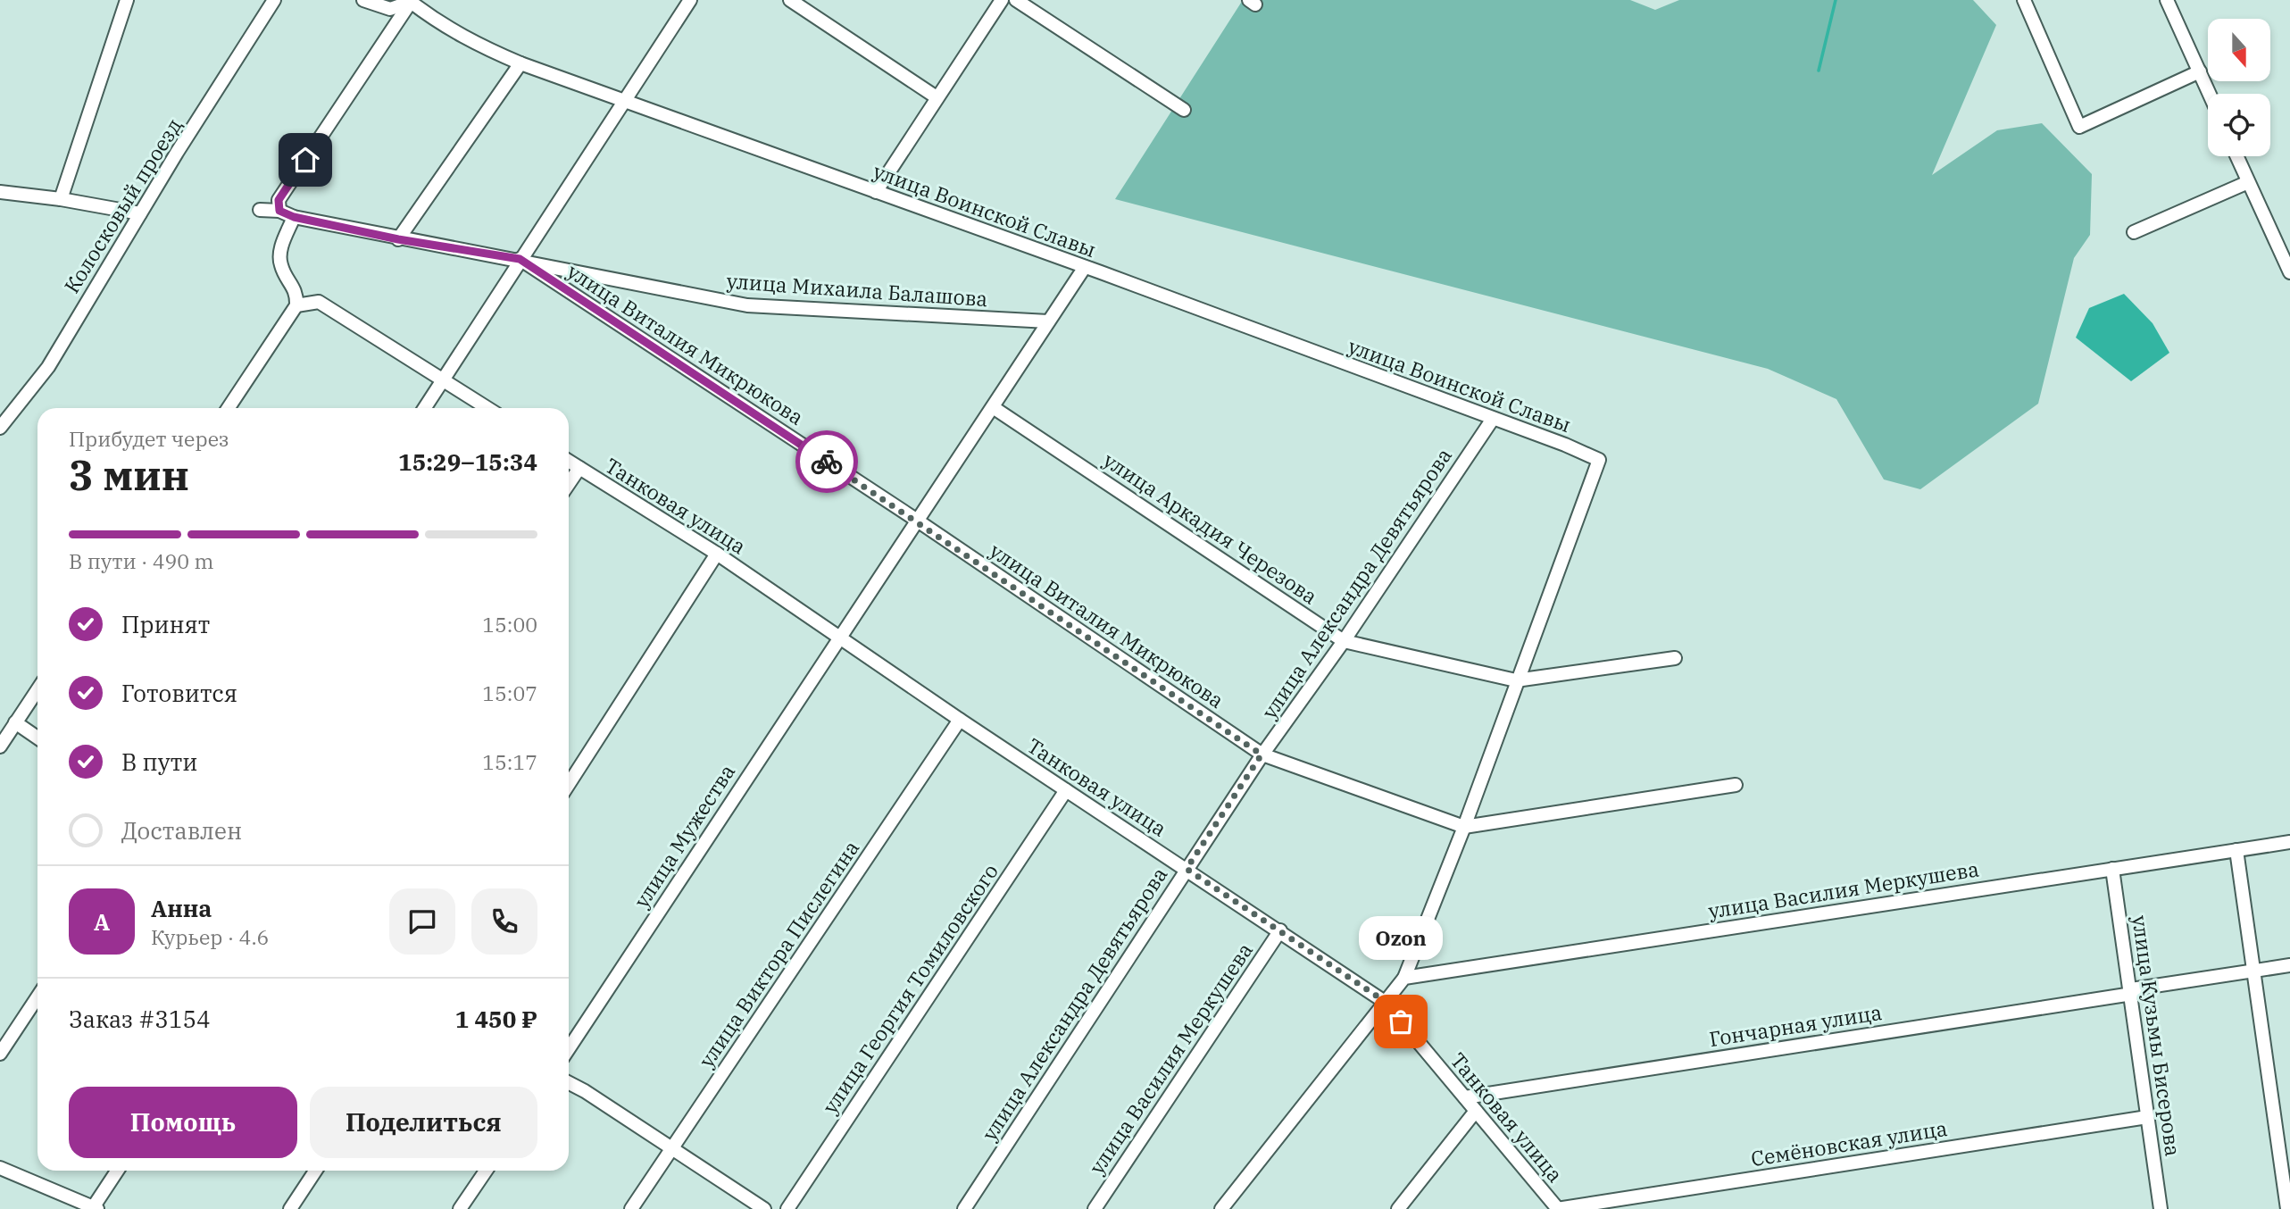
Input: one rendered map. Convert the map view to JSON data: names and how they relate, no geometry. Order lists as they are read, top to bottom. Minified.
{"streets":{"street":["Колосковый проезд","улица Воинской Славы","улица Михаила Балашова","улица Виталия Микрюкова","Танковая улица","улица Аркадия Черезова","улица Александра Девятьярова","улица Мужества","улица Василия Меркушева","улица Виктора Пислегина","улица Георгия Томиловского","Гончарная улица","улица Кузьмы Бисерова","Семёновская улица"]},"crossings":[["улица Воинской Славы","улица Аркадия Черезова"],["улица Воинской Славы","улица Александра Девятьярова"],["улица Воинской Славы","улица Мужества"],["улица Михаила Балашова","улица Виталия Микрюкова"],["улица Михаила Балашова","улица Мужества"],["улица Виталия Микрюкова","улица Александра Девятьярова"],["улица Виталия Микрюкова","улица Мужества"],["Танковая улица","улица Александра Девятьярова"],["Танковая улица","улица Мужества"],["Танковая улица","улица Василия Меркушева"],["Танковая улица","улица Виктора Пислегина"],["Танковая улица","улица Георгия Томиловского"],["Танковая улица","Гончарная улица"],["Танковая улица","Семёновская улица"],["улица Аркадия Черезова","улица Александра Девятьярова"],["улица Аркадия Черезова","улица Мужества"],["улица Василия Меркушева","улица Кузьмы Бисерова"],["Гончарная улица","улица Кузьмы Бисерова"],["улица Кузьмы Бисерова","Семёновская улица"]],"places":["Ozon"],"north":"bottom","page":{"heading":["3 мин","Прибудет через","15:29–15:34"],"panel":["Анна","Курьер · 4.6","Заказ #3154","1 450 ₽"],"bar":"В пути · 490 m","list":[["Принят","15:00"],["Готовится","15:07"],["В пути","15:17"],"Доставлен"],"round":"А","bubble":"Ozon","buttons":["Помощь","Поделиться"]}}
